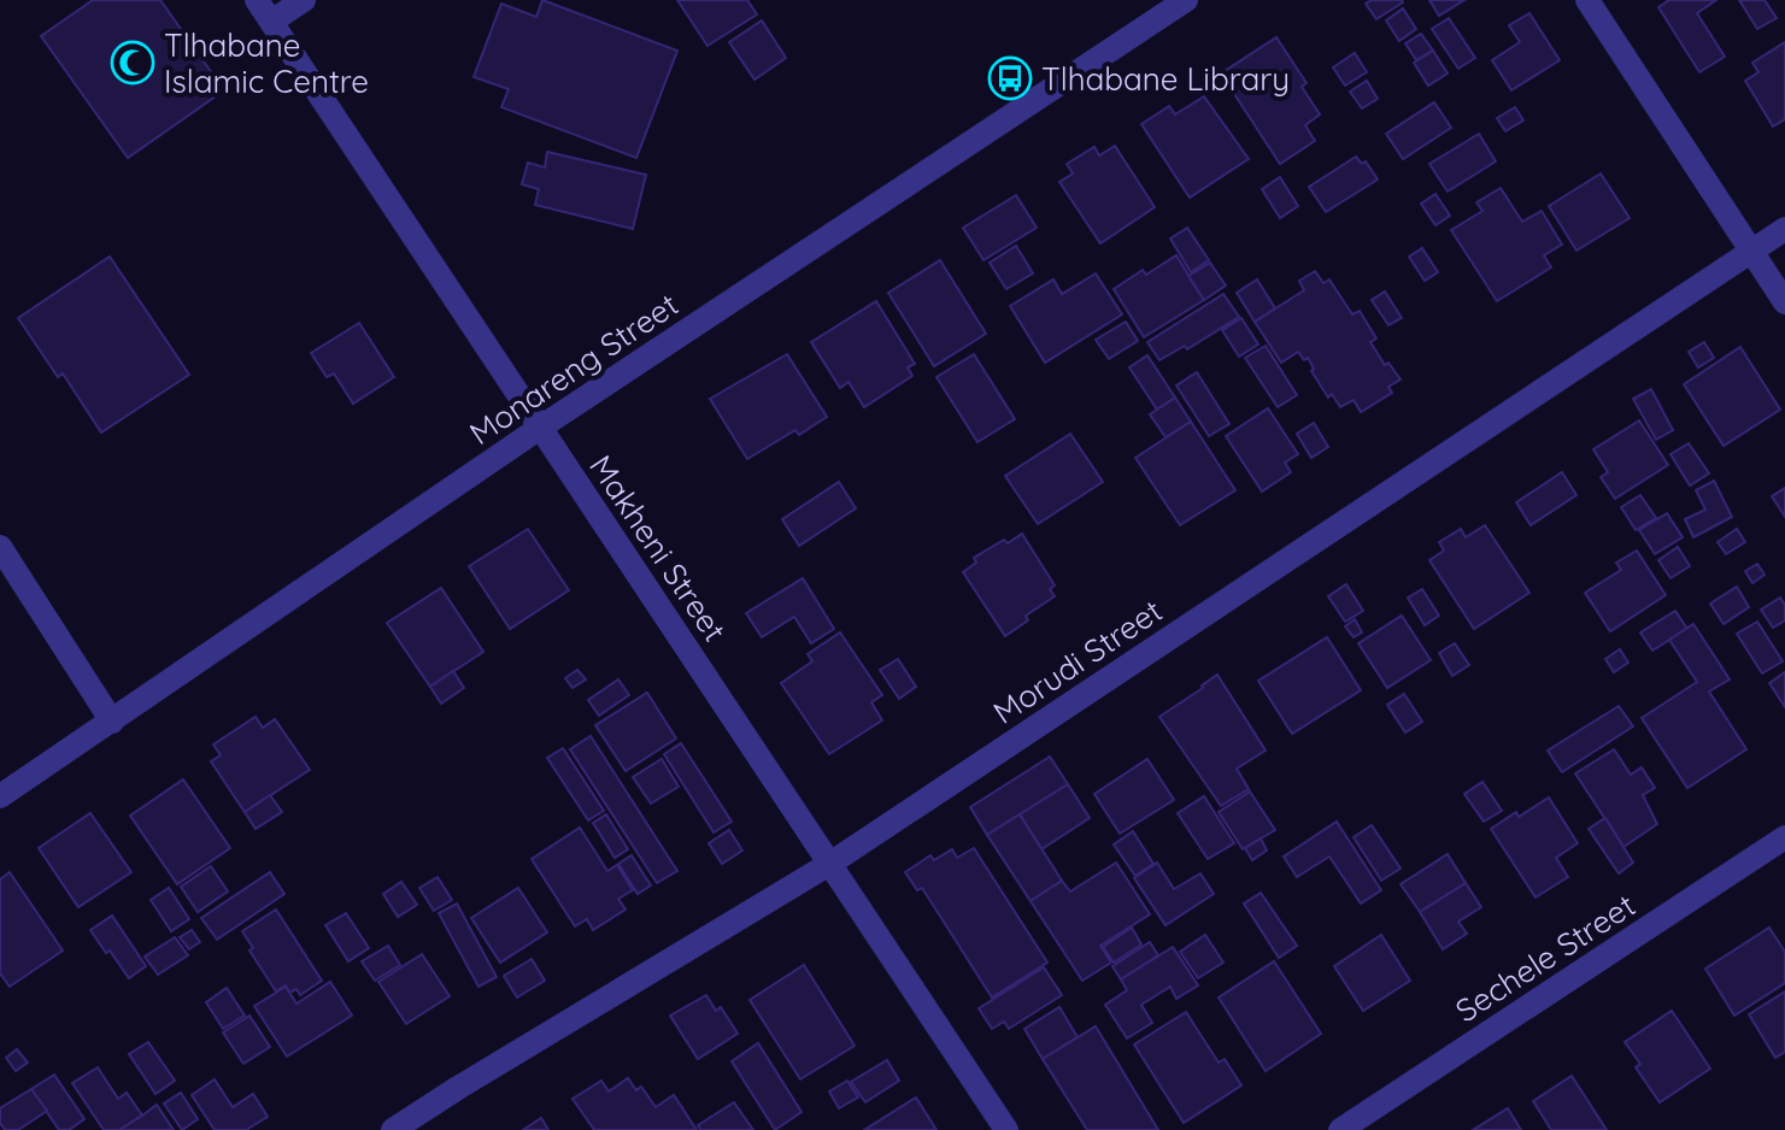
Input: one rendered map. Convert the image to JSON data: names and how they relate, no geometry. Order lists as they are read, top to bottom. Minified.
{"streets":{"street":["Monareng Street","Makheni Street","Morudi Street","Sechele Street"]},"crossings":[["Monareng Street","Makheni Street"],["Makheni Street","Morudi Street"]],"places":{"mosque":["Tlhabane Islamic Centre"],"bus stop":["Tlhabane Library"]}}
